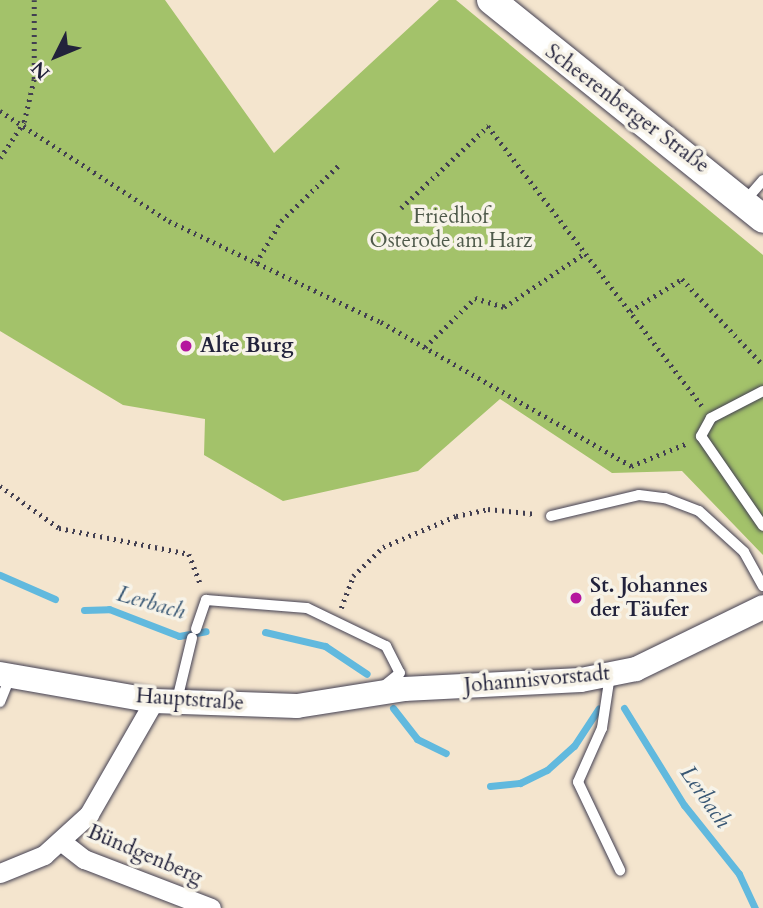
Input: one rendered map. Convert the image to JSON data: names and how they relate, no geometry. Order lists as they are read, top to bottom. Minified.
{"streets":{"main road":["Scheerenberger Straße"],"street":["Johannisvorstadt","Hauptstraße","Bündgenberg"]},"crossings":[["Johannisvorstadt","Hauptstraße"]],"water":["Lerbach"],"parks":["Friedhof Osterode am Harz"],"places":["Alte Burg","St. Johannes der Täufer"],"north":"bottom left"}
